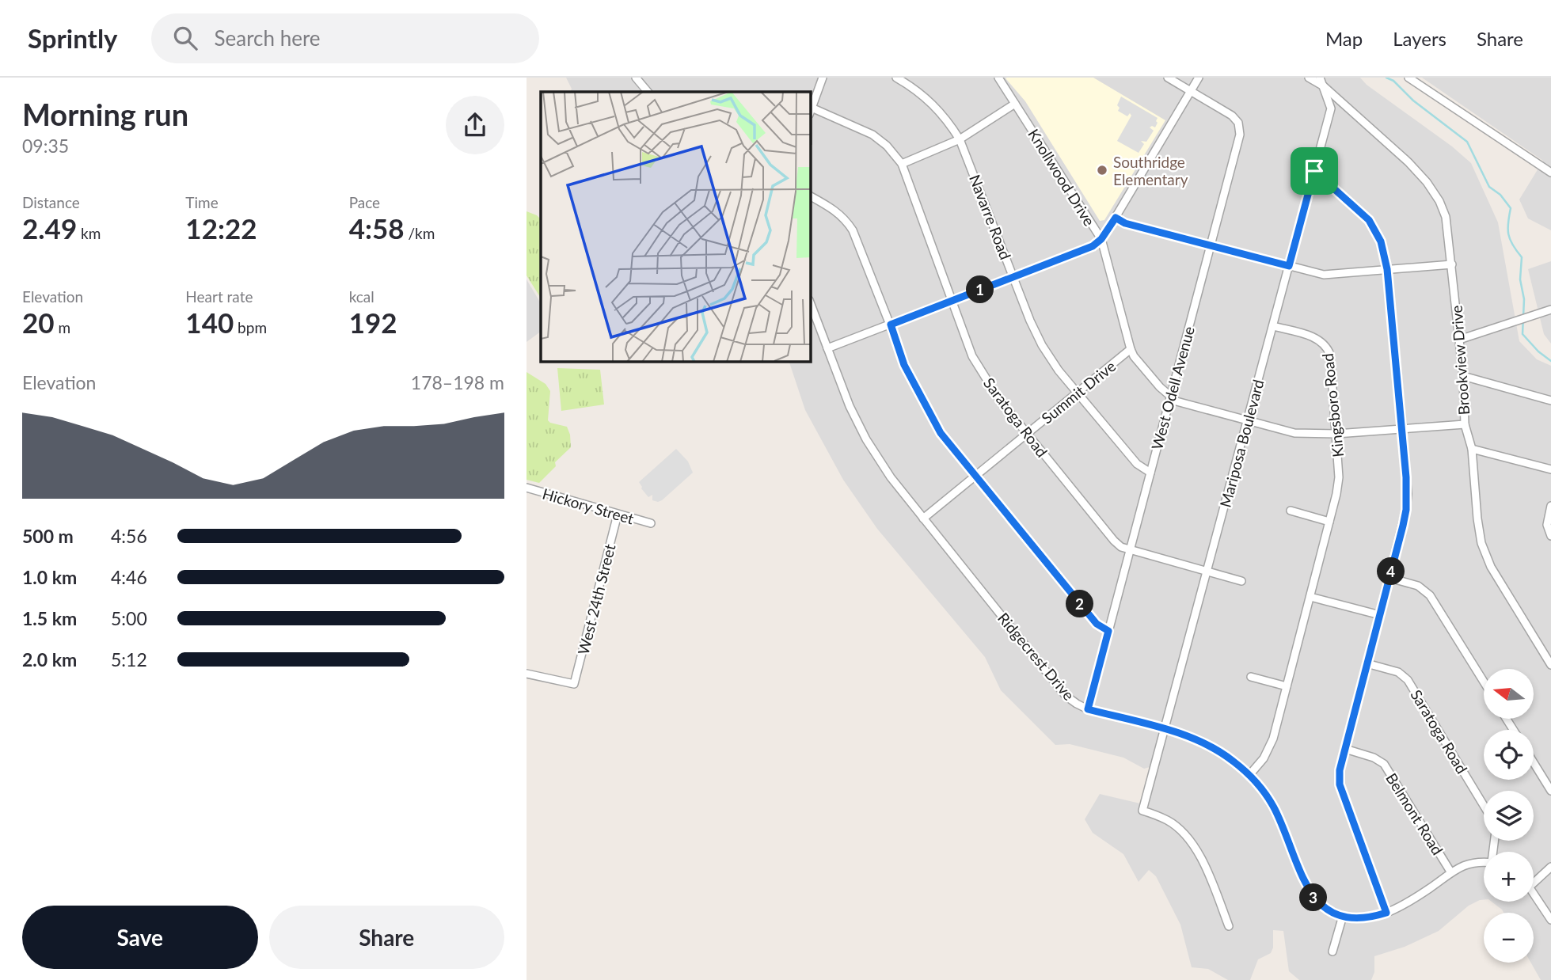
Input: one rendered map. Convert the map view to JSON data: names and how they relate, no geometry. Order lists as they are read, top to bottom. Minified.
{"streets":{"street":["Knollwood Drive","Navarre Road","Brookview Drive","West Odell Avenue","Summit Drive","Kingsboro Road","Saratoga Road","Mariposa Boulevard","Hickory Street","West 24th Street","Ridgecrest Drive","Belmont Road"]},"crossings":[["Knollwood Drive","Brookview Drive"],["Knollwood Drive","West Odell Avenue"],["Knollwood Drive","Summit Drive"],["Knollwood Drive","Kingsboro Road"],["Knollwood Drive","Mariposa Boulevard"],["Navarre Road","West Odell Avenue"],["Navarre Road","Summit Drive"],["Brookview Drive","Mariposa Boulevard"],["West Odell Avenue","Saratoga Road"],["West Odell Avenue","Ridgecrest Drive"],["Summit Drive","Saratoga Road"],["Summit Drive","Ridgecrest Drive"],["Kingsboro Road","Mariposa Boulevard"],["Kingsboro Road","Ridgecrest Drive"],["Saratoga Road","Mariposa Boulevard"],["Mariposa Boulevard","Ridgecrest Drive"],["Hickory Street","West 24th Street"],["Ridgecrest Drive","Belmont Road"]],"places":["Southridge Elementary"],"north":"left","page":{"header":"Sprintly","search":"Search here","nav":["Map","Layers","Share"],"heading":["Morning run","09:35"],"stats":[["Distance","2.49 km"],["Time","12:22"],["Pace","4:58 /km"],["Elevation","20 m"],["Heart rate","140 bpm"],["kcal","192"]],"pins":["1","4","2","3"],"chart":["Elevation","178–198 m"],"list":[{"name":"500 m","note":"4:56"},{"name":"1.0 km","note":"4:46"},{"name":"1.5 km","note":"5:00"},{"name":"2.0 km","note":"5:12"}],"map_buttons":["+","−"],"buttons":["Save","Share"]}}
